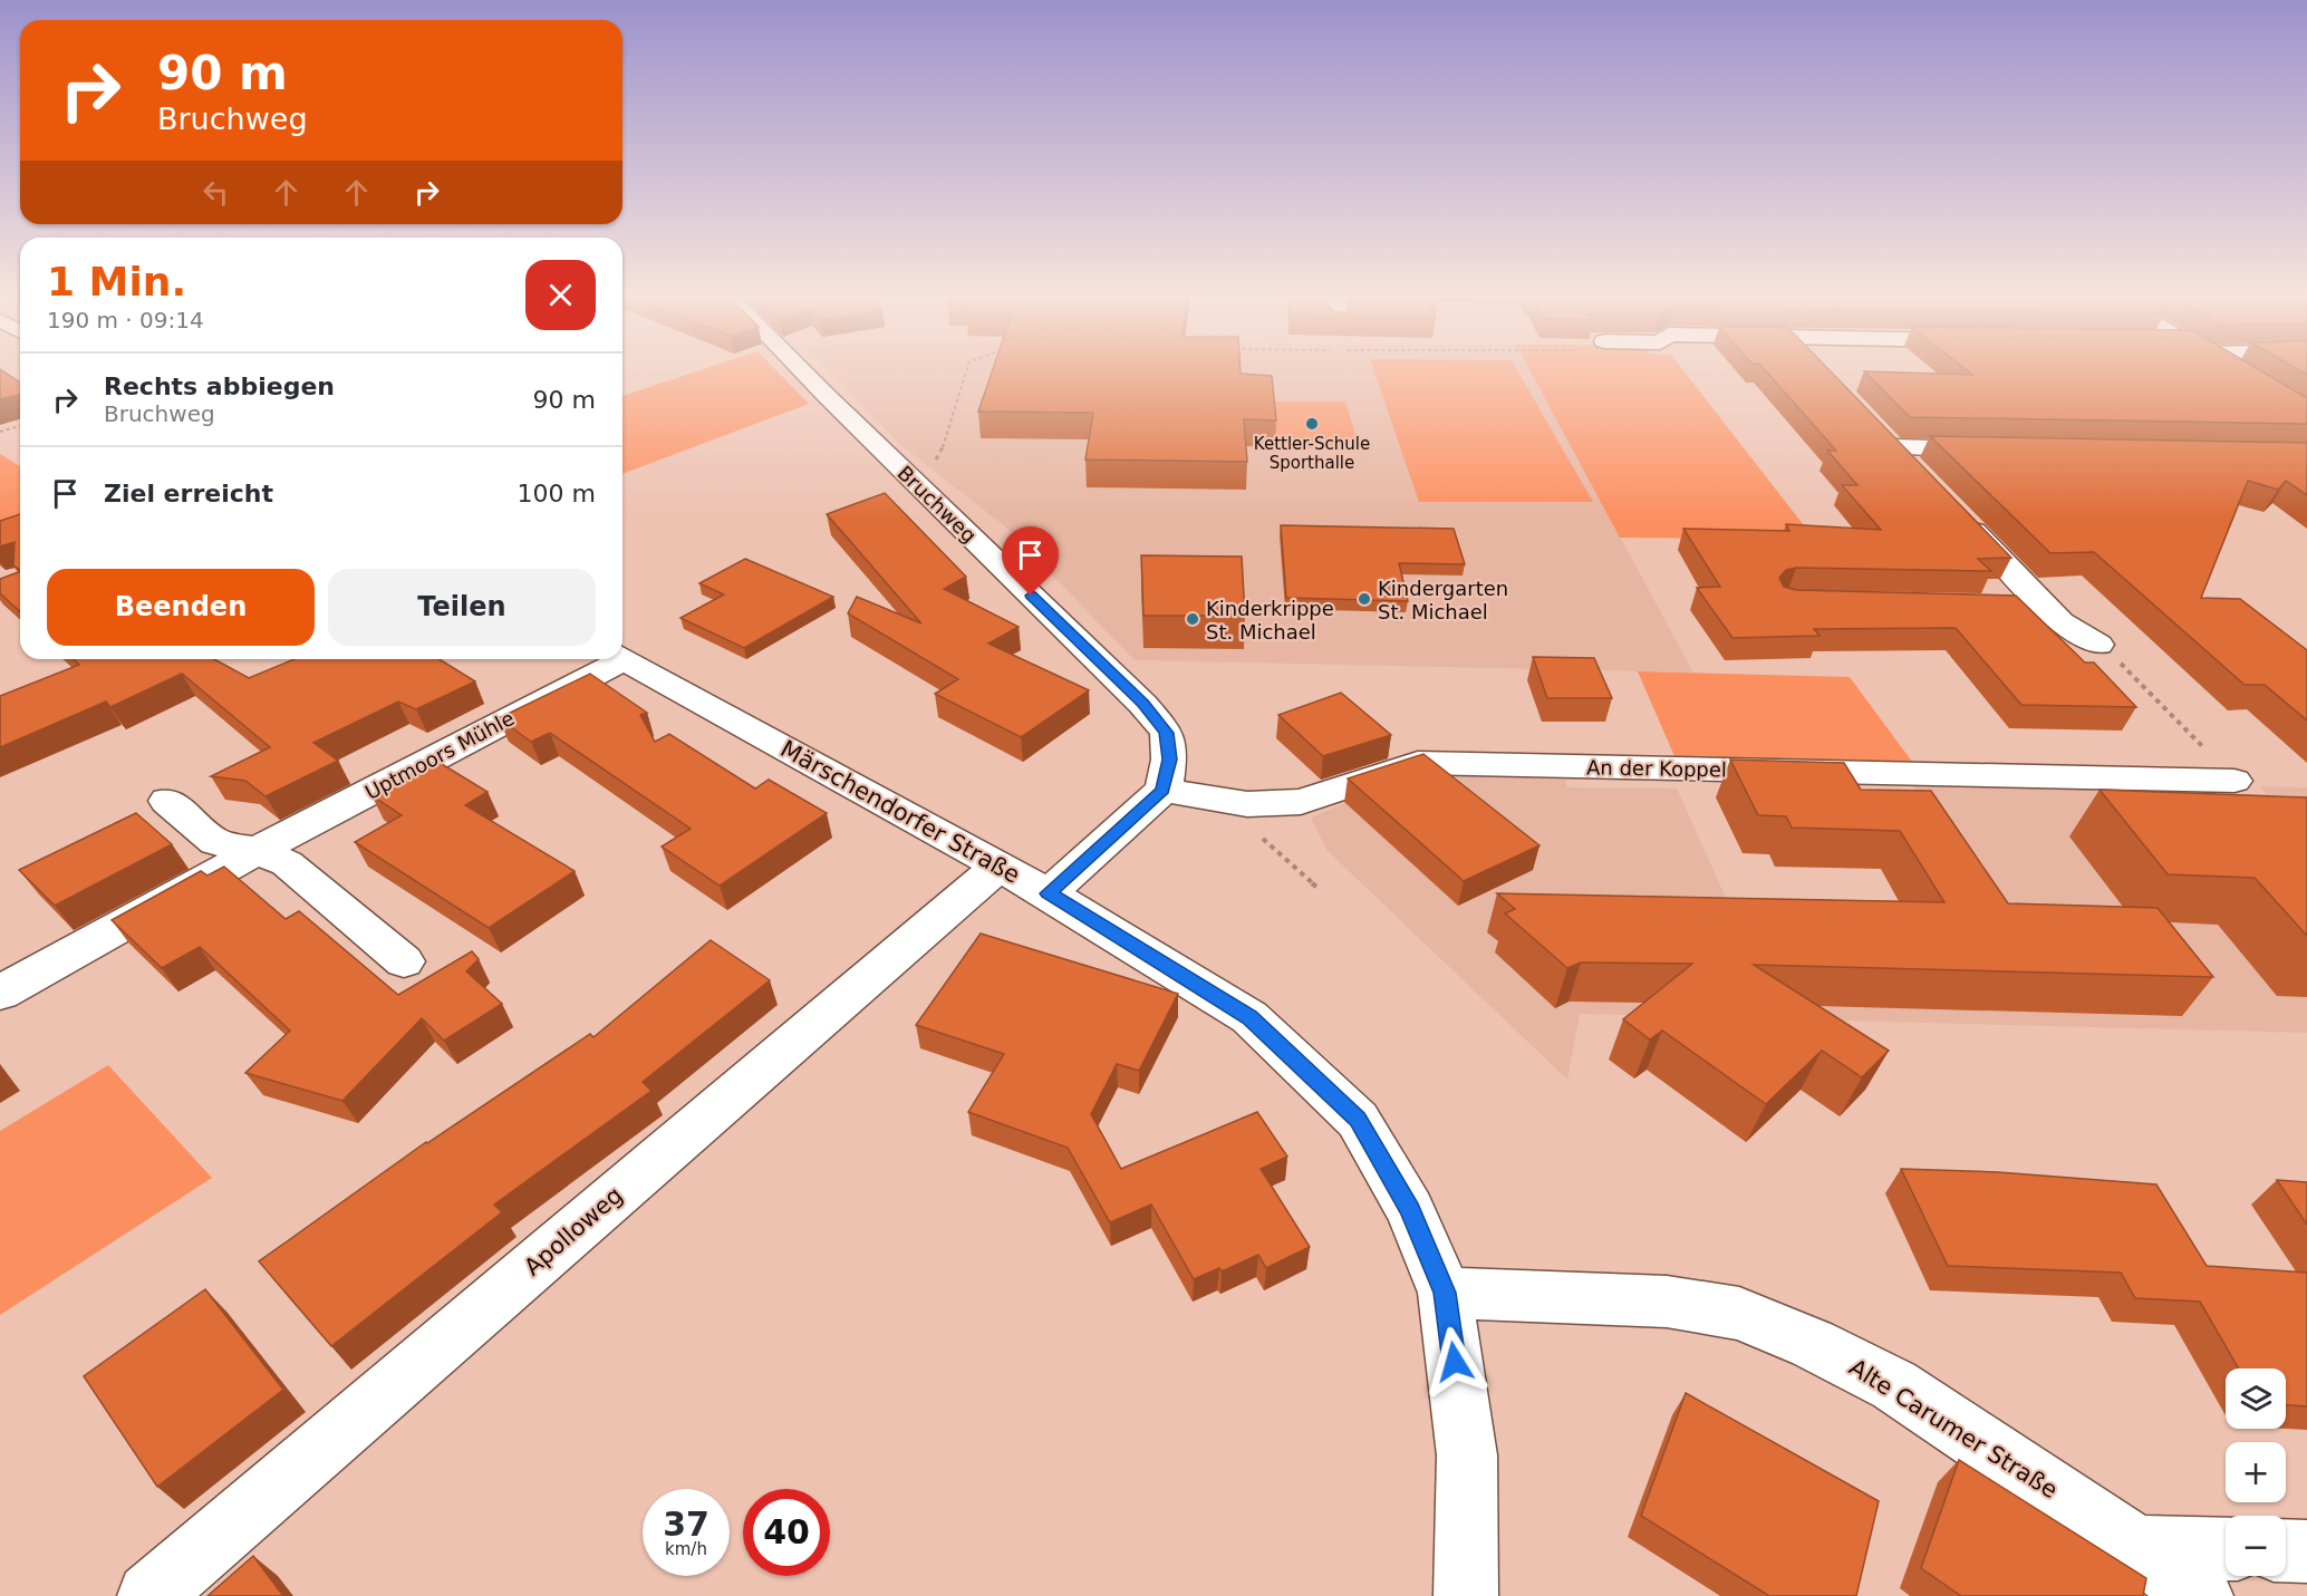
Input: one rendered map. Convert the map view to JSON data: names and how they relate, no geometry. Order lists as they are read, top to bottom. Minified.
{"streets":{"street":["Bruchweg","Uptmoors Mühle","An der Koppel","Märschendorfer Straße","Apolloweg","Alte Carumer Straße"]},"crossings":[["Bruchweg","An der Koppel"],["Märschendorfer Straße","Apolloweg"],["Märschendorfer Straße","Alte Carumer Straße"]],"places":["Kettler-Schule Sporthalle","Kindergarten St. Michael","Kinderkrippe St. Michael"],"page":{"turn":["90 m","Bruchweg"],"heading":["1 Min.","190 m · 09:14"],"list":[{"name":"Rechts abbiegen","note":"Bruchweg","value":"90 m"},{"name":"Ziel erreicht","value":"100 m"}],"buttons":["Beenden","Teilen"],"map_buttons":["+","−"],"speed":"37 km/h","limit":"40"}}
